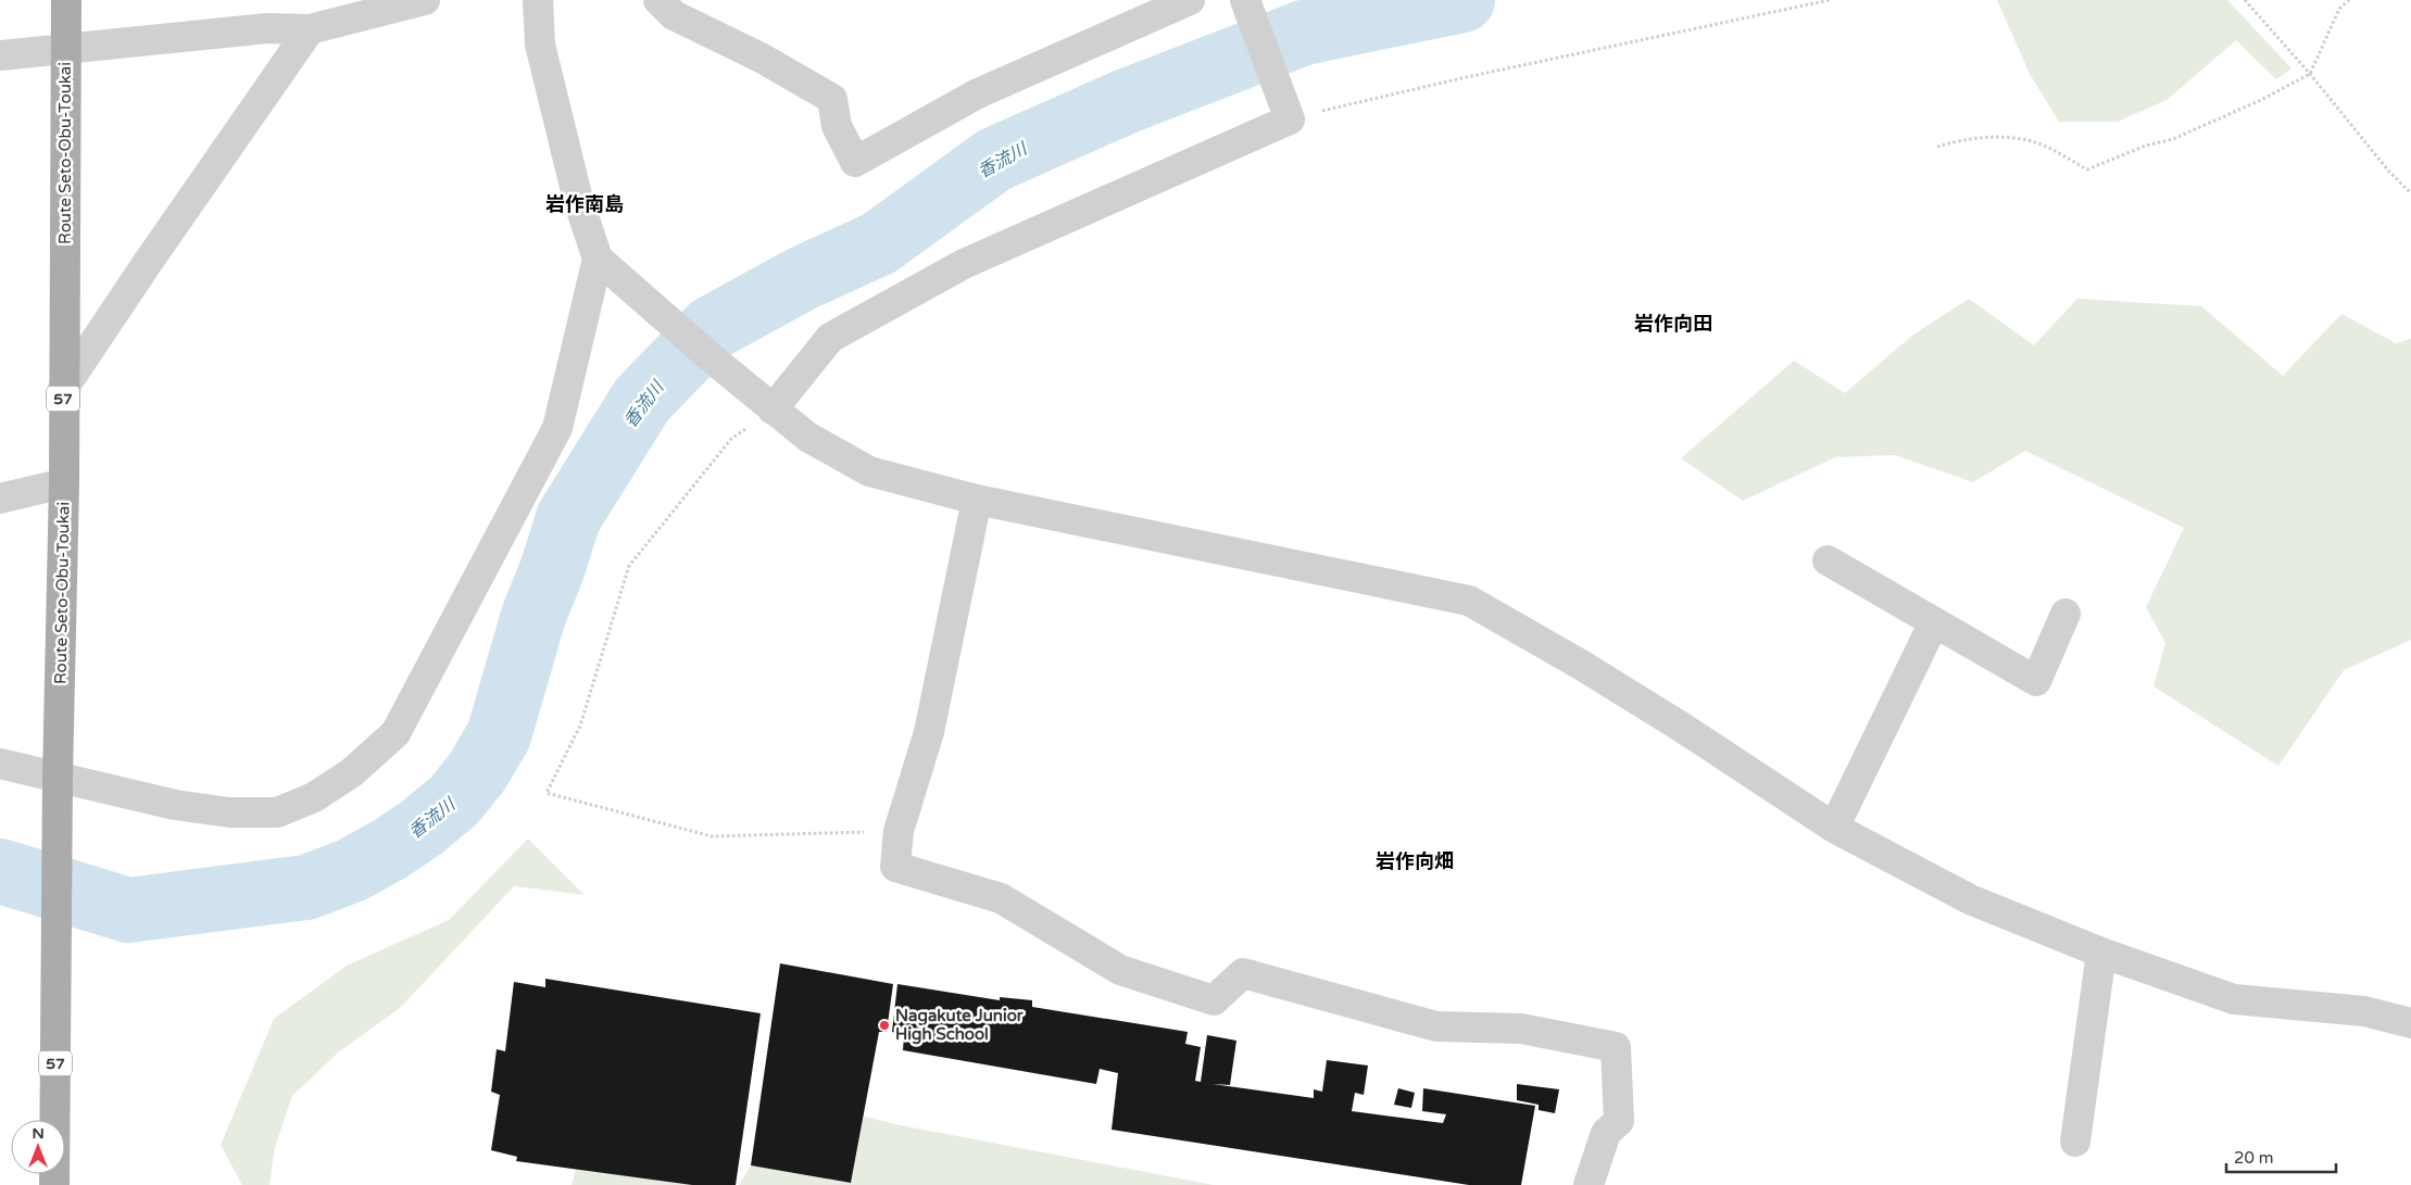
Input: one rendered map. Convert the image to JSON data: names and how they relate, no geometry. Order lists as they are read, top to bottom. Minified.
{"streets":{"main road":["Route Seto-Obu-Toukai","57"]},"districts":["岩作南島","岩作向田","岩作向畑"],"water":["香流川"],"places":["Nagakute Junior High School"],"scale_bar":"20 m","north":"top"}
